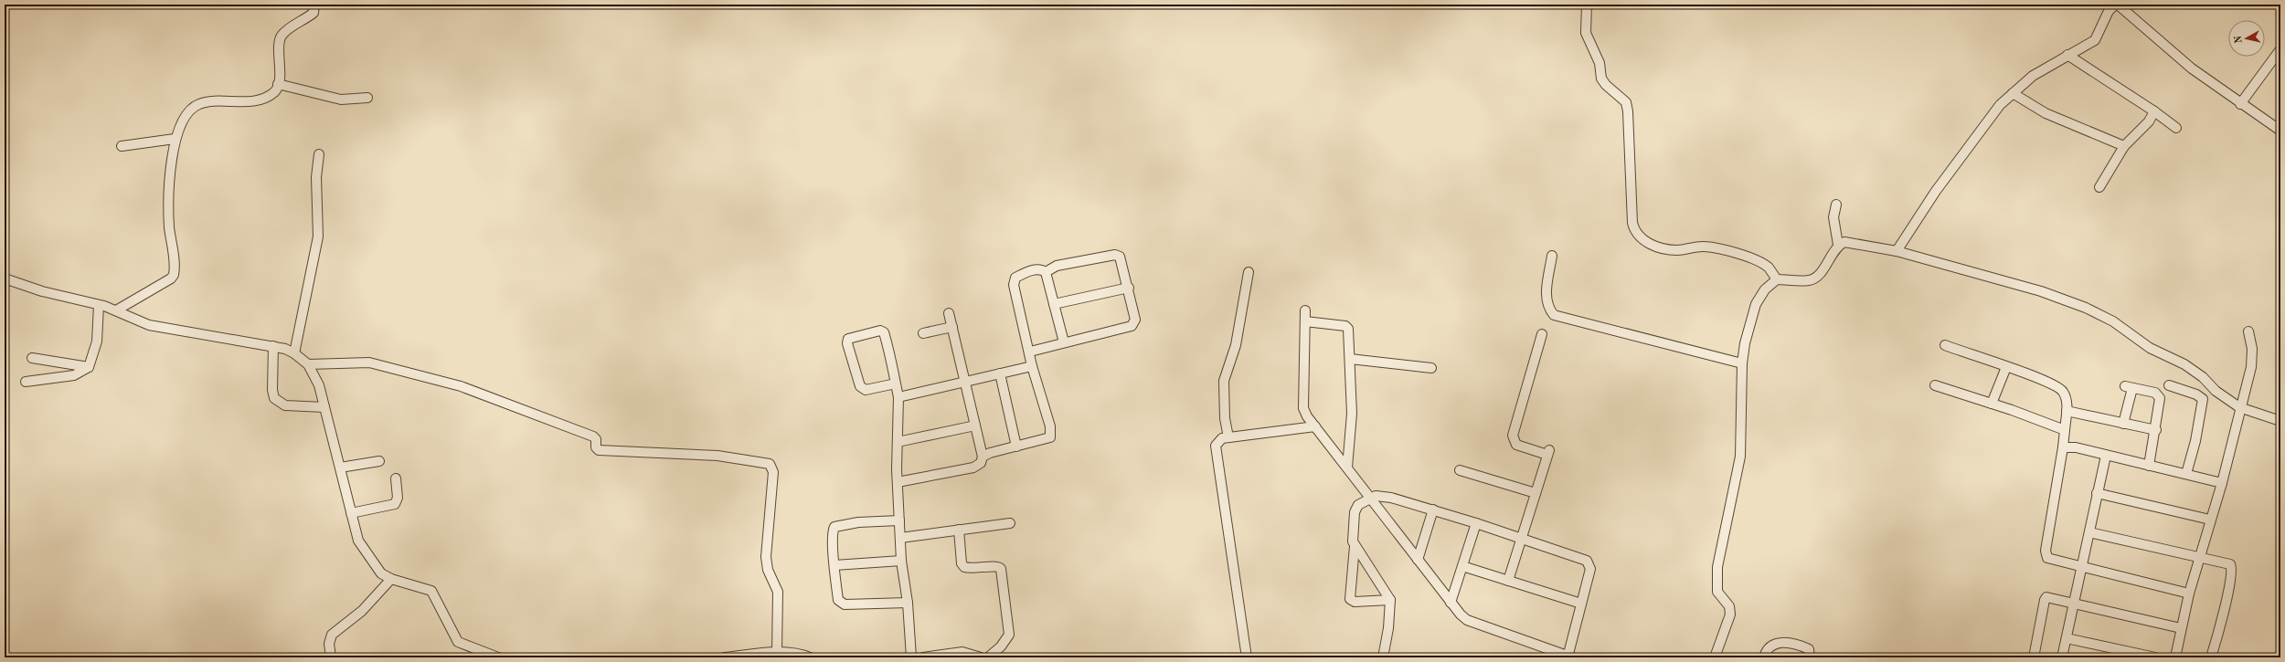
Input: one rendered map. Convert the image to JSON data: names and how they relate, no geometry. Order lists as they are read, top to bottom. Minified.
{"north":"left"}
